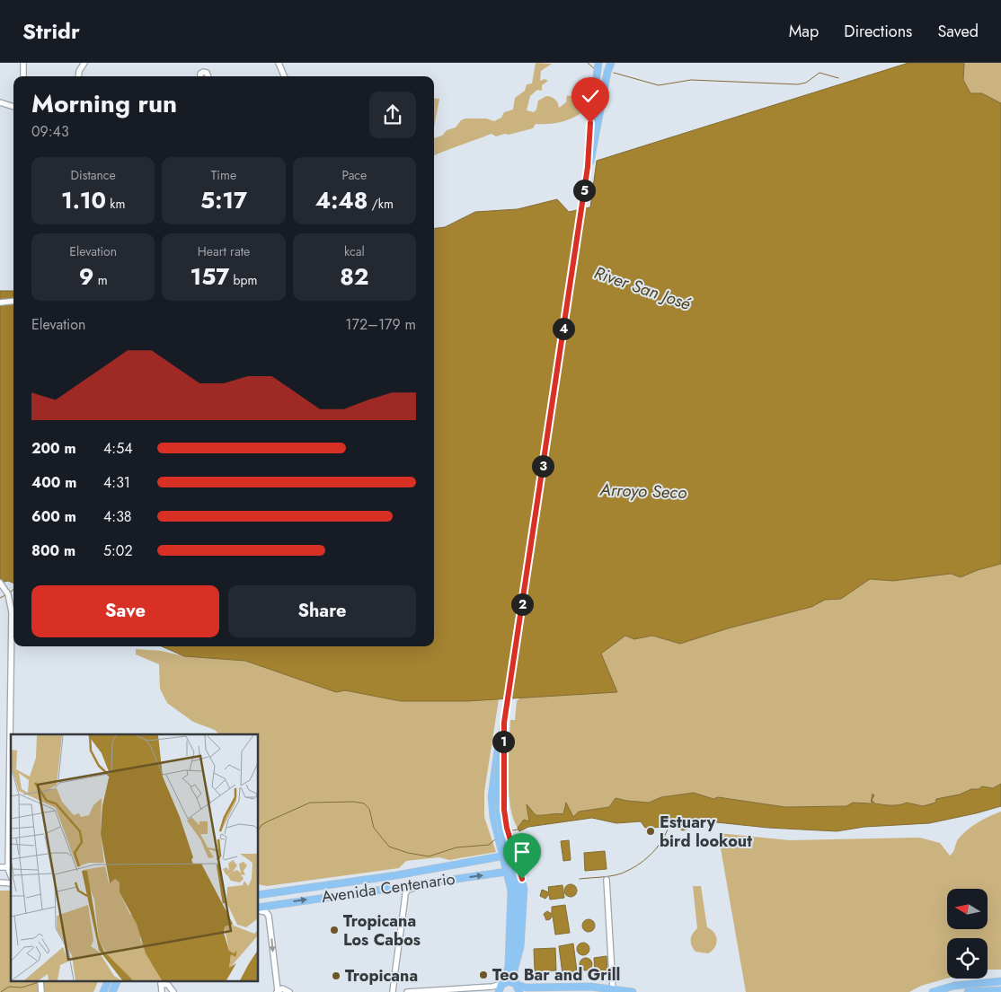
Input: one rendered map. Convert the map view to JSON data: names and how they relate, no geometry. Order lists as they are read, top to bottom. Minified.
{"streets":{"main road":["Avenida Centenario"]},"water":["River San José","Arroyo Seco"],"places":["Estuary bird lookout","Tropicana Los Cabos","Teo Bar and Grill","Tropicana"],"north":"left","page":{"header":"Stridr","nav":["Map","Directions","Saved"],"heading":["Morning run","09:43"],"stats":[["Distance","1.10 km"],["Time","5:17"],["Pace","4:48 /km"],["Elevation","9 m"],["Heart rate","157 bpm"],["kcal","82"]],"pins":["5","4","3","2","1"],"chart":["Elevation","172–179 m"],"list":[{"name":"200 m","note":"4:54"},{"name":"400 m","note":"4:31"},{"name":"600 m","note":"4:38"},{"name":"800 m","note":"5:02"}],"buttons":["Save","Share"]}}
